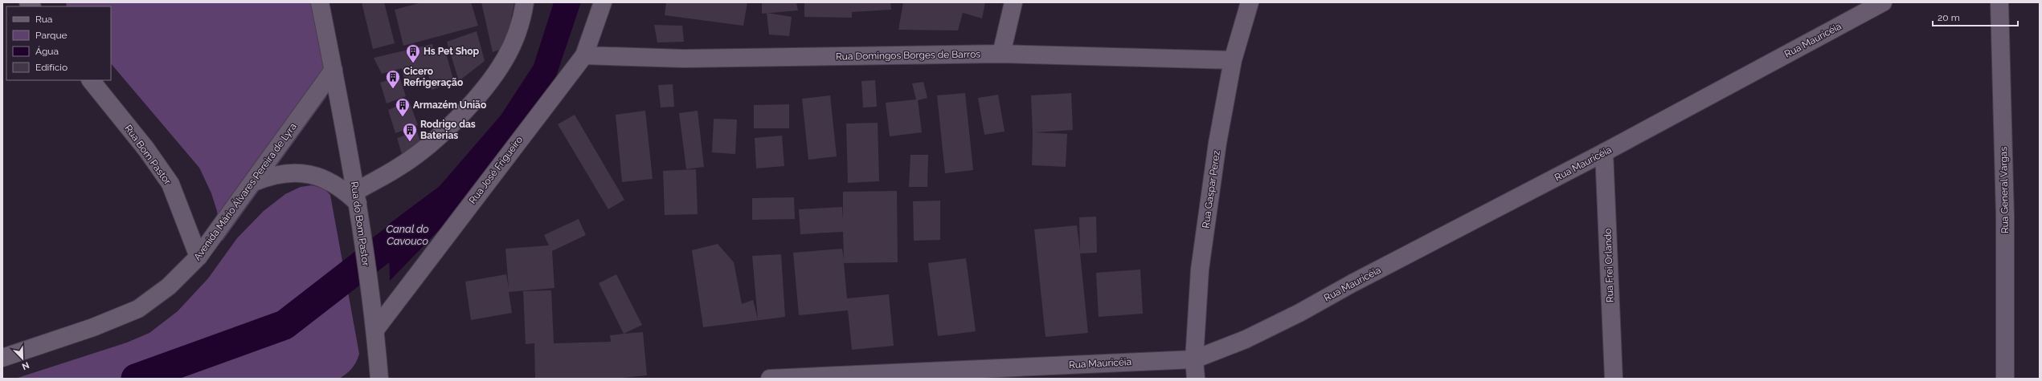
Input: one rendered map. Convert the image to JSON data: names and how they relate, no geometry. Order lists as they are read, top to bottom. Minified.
{"streets":{"street":["Rua Mauricéia","Rua Domingos Borges de Barros","Rua Bom Pastor","Rua José Frigueiro","Rua Gaspar Perez","Rua General Vargas","Avenida Mário Álvares Pereira de Lyra","Rua do Bom Pastor","Rua Frei Orlando"]},"crossings":[["Rua Mauricéia","Rua Gaspar Perez"],["Rua Mauricéia","Rua Frei Orlando"],["Rua Domingos Borges de Barros","Rua José Frigueiro"],["Rua Domingos Borges de Barros","Rua Gaspar Perez"],["Rua Bom Pastor","Avenida Mário Álvares Pereira de Lyra"],["Rua José Frigueiro","Rua do Bom Pastor"],["Avenida Mário Álvares Pereira de Lyra","Rua do Bom Pastor"]],"water":["Canal do Cavouco"],"places":{"building":["Hs Pet Shop","Cicero Refrigeração","Armazém União","Rodrigo das Baterias"]},"legend":["Rua","Parque","Água","Edifício"],"scale_bar":"20 m","north":"bottom right"}
